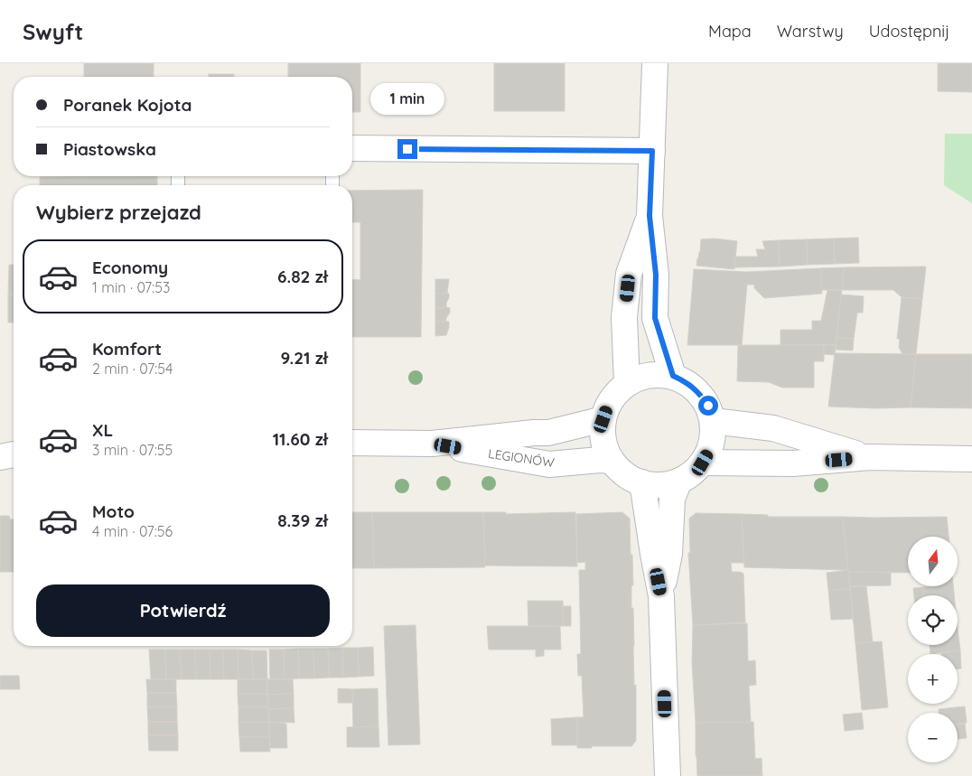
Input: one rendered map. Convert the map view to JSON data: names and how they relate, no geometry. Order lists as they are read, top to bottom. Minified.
{"streets":{"street":["LEGIONÓW"]},"north":"top","page":{"header":"Swyft","nav":["Mapa","Warstwy","Udostępnij"],"banner":["Poranek Kojota","Piastowska"],"bubble":"1 min","heading":"Wybierz przejazd","list":[{"name":"Economy","note":"1 min · 07:53","value":"6.82 zł"},{"name":"Komfort","note":"2 min · 07:54","value":"9.21 zł"},{"name":"XL","note":"3 min · 07:55","value":"11.60 zł"},{"name":"Moto","note":"4 min · 07:56","value":"8.39 zł"}],"map_buttons":["+","−"],"buttons":"Potwierdź"}}
